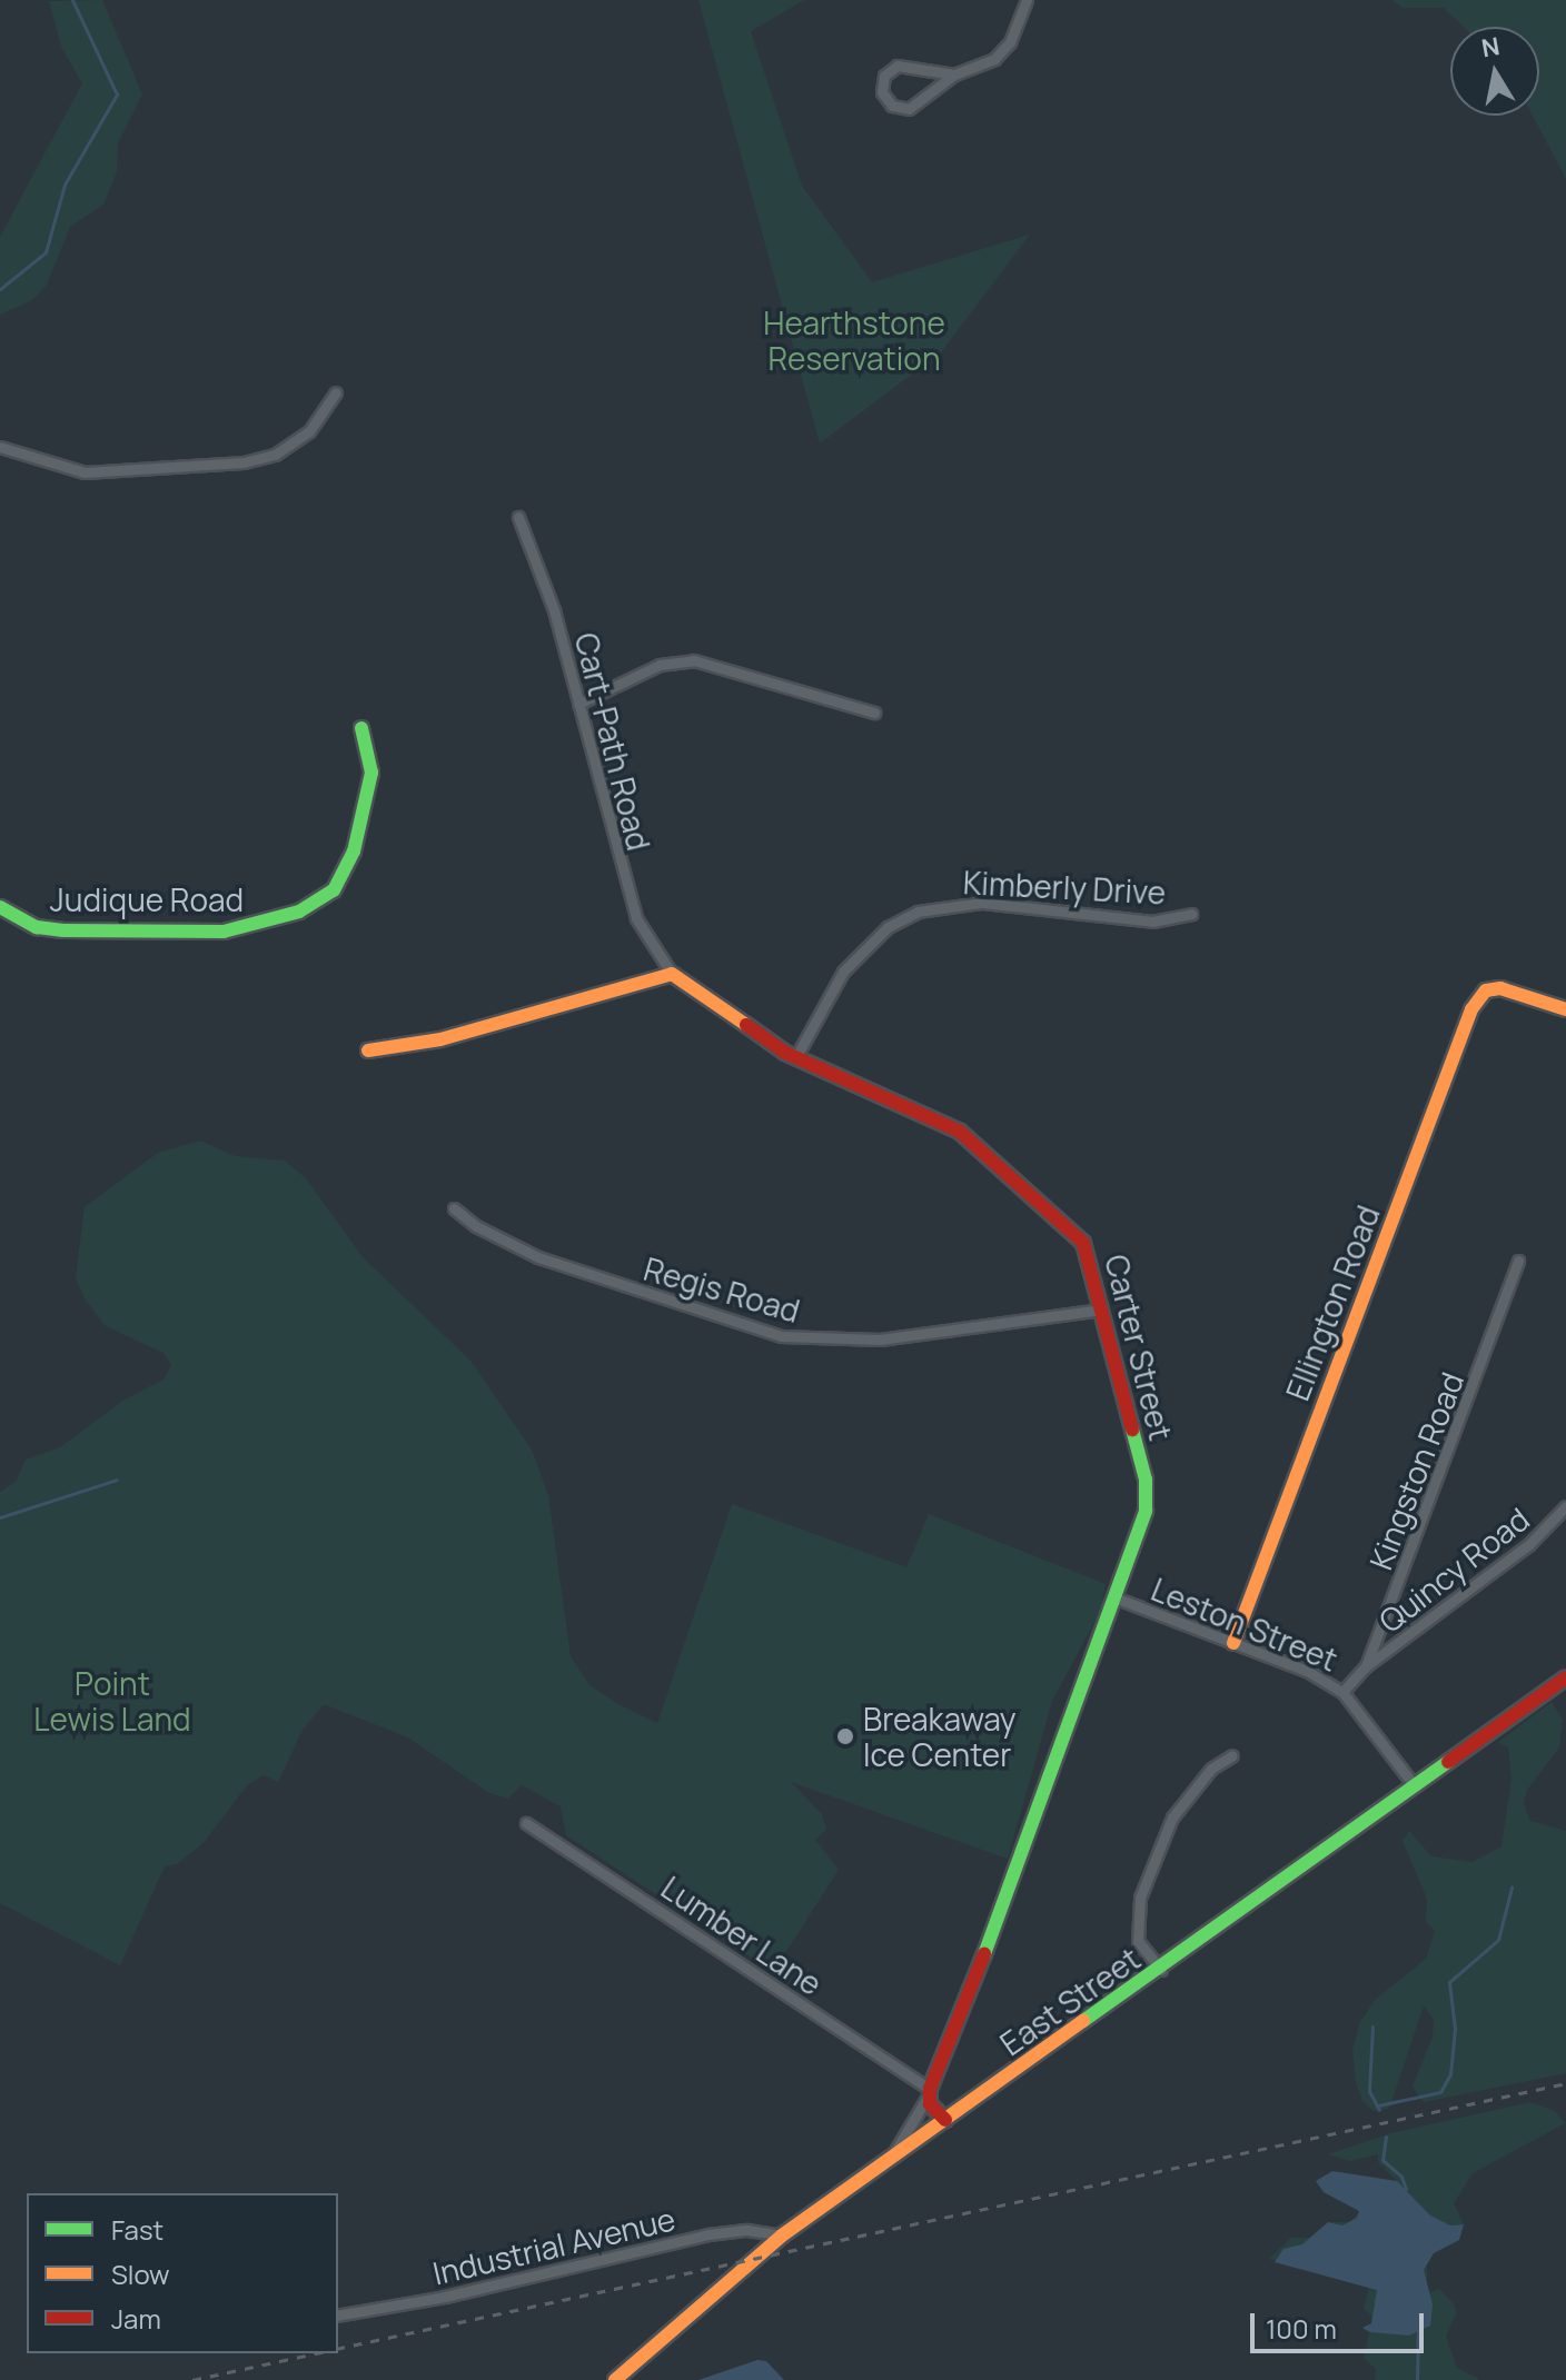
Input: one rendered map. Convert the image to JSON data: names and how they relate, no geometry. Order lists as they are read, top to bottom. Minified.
{"streets":{"street":["Cart-Path Road","Kimberly Drive","Judique Road","Regis Road","Ellington Road","Carter Street","Kingston Road","Quincy Road","Leston Street","Lumber Lane","East Street","Industrial Avenue"]},"crossings":[["Cart-Path Road","Carter Street"],["Kimberly Drive","Carter Street"],["Regis Road","Carter Street"],["Ellington Road","Leston Street"],["Carter Street","Leston Street"],["Carter Street","Lumber Lane"],["Kingston Road","Quincy Road"],["Kingston Road","Leston Street"],["Leston Street","East Street"],["East Street","Industrial Avenue"]],"parks":["Hearthstone Reservation","Point Lewis Land"],"places":["Breakaway Ice Center"],"legend":["Fast","Slow","Jam"],"scale_bar":"100 m","north":"top"}
